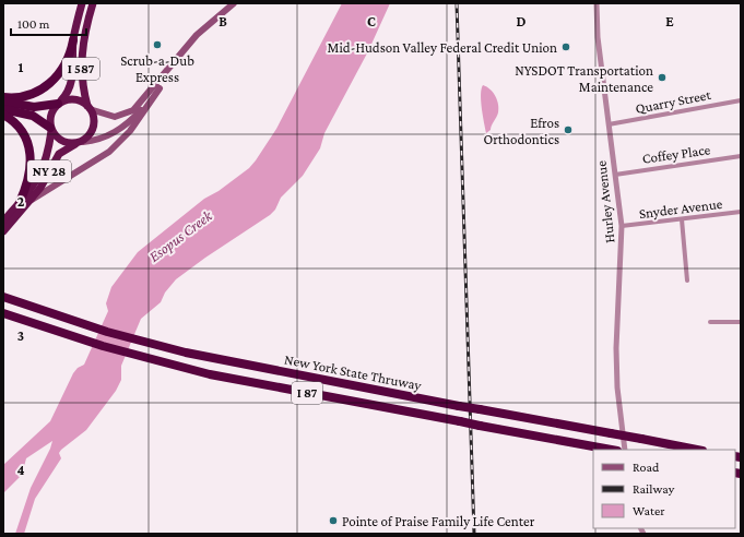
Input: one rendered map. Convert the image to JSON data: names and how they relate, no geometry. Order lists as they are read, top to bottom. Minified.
{"streets":{"highway":["I 587","NY 28","New York State Thruway","I 87"],"street":["Quarry Street","Coffey Place","Hurley Avenue","Snyder Avenue"]},"crossings":[["I 587","NY 28"],["Quarry Street","Hurley Avenue"],["Coffey Place","Hurley Avenue"],["Hurley Avenue","Snyder Avenue"]],"water":["Esopus Creek"],"places":["Scrub-a-Dub Express","Mid-Hudson Valley Federal Credit Union","NYSDOT Transportation Maintenance","Efros Orthodontics","Pointe of Praise Family Life Center"],"legend":["Road","Railway","Water"],"scale_bar":"100 m","grid":{"columns":["B","C","D","E"],"rows":["1","2","3","4"]}}
